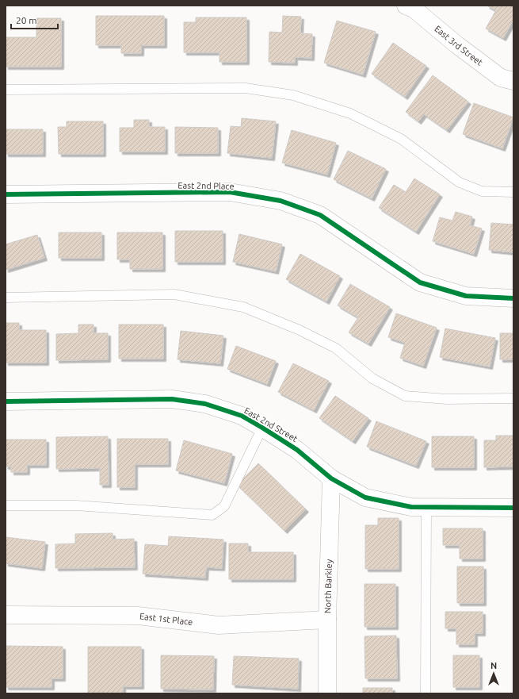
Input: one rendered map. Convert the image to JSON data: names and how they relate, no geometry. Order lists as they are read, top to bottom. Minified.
{"streets":{"street":["East 3rd Street","East 2nd Place","East 2nd Street","North Barkley","East 1st Place"]},"crossings":[["East 2nd Street","North Barkley"],["North Barkley","East 1st Place"]],"scale_bar":"20 m","north":"top"}
